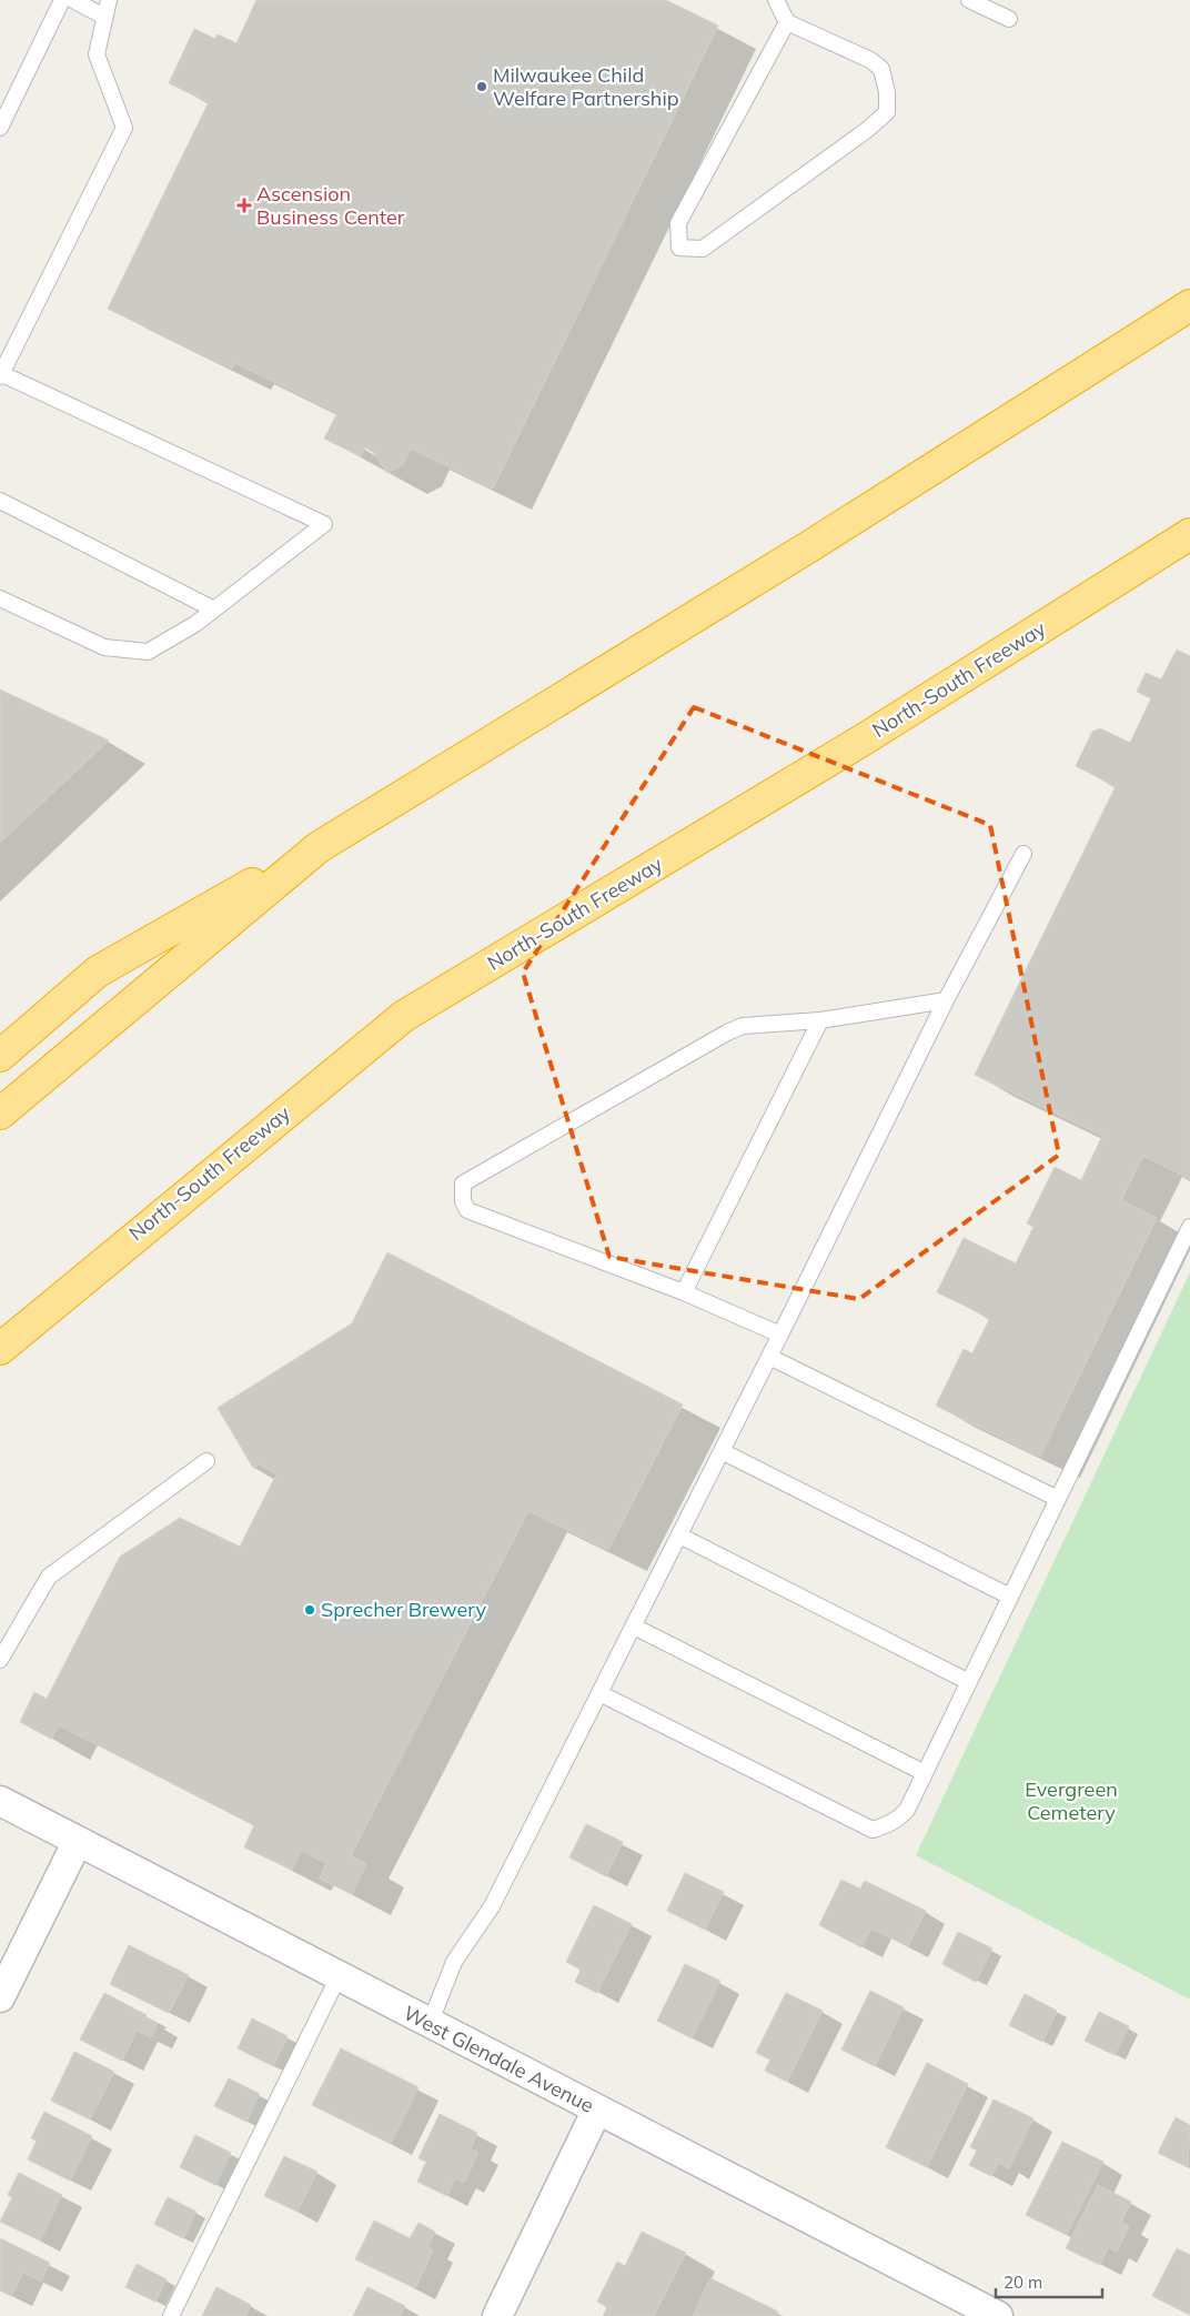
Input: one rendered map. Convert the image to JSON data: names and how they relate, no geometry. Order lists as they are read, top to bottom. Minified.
{"streets":{"highway":["North-South Freeway"],"street":["West Glendale Avenue"]},"parks":["Evergreen Cemetery"],"places":{"other":["Milwaukee Child Welfare Partnership","Sprecher Brewery"],"health":["Ascension Business Center"]},"scale_bar":"20 m"}
